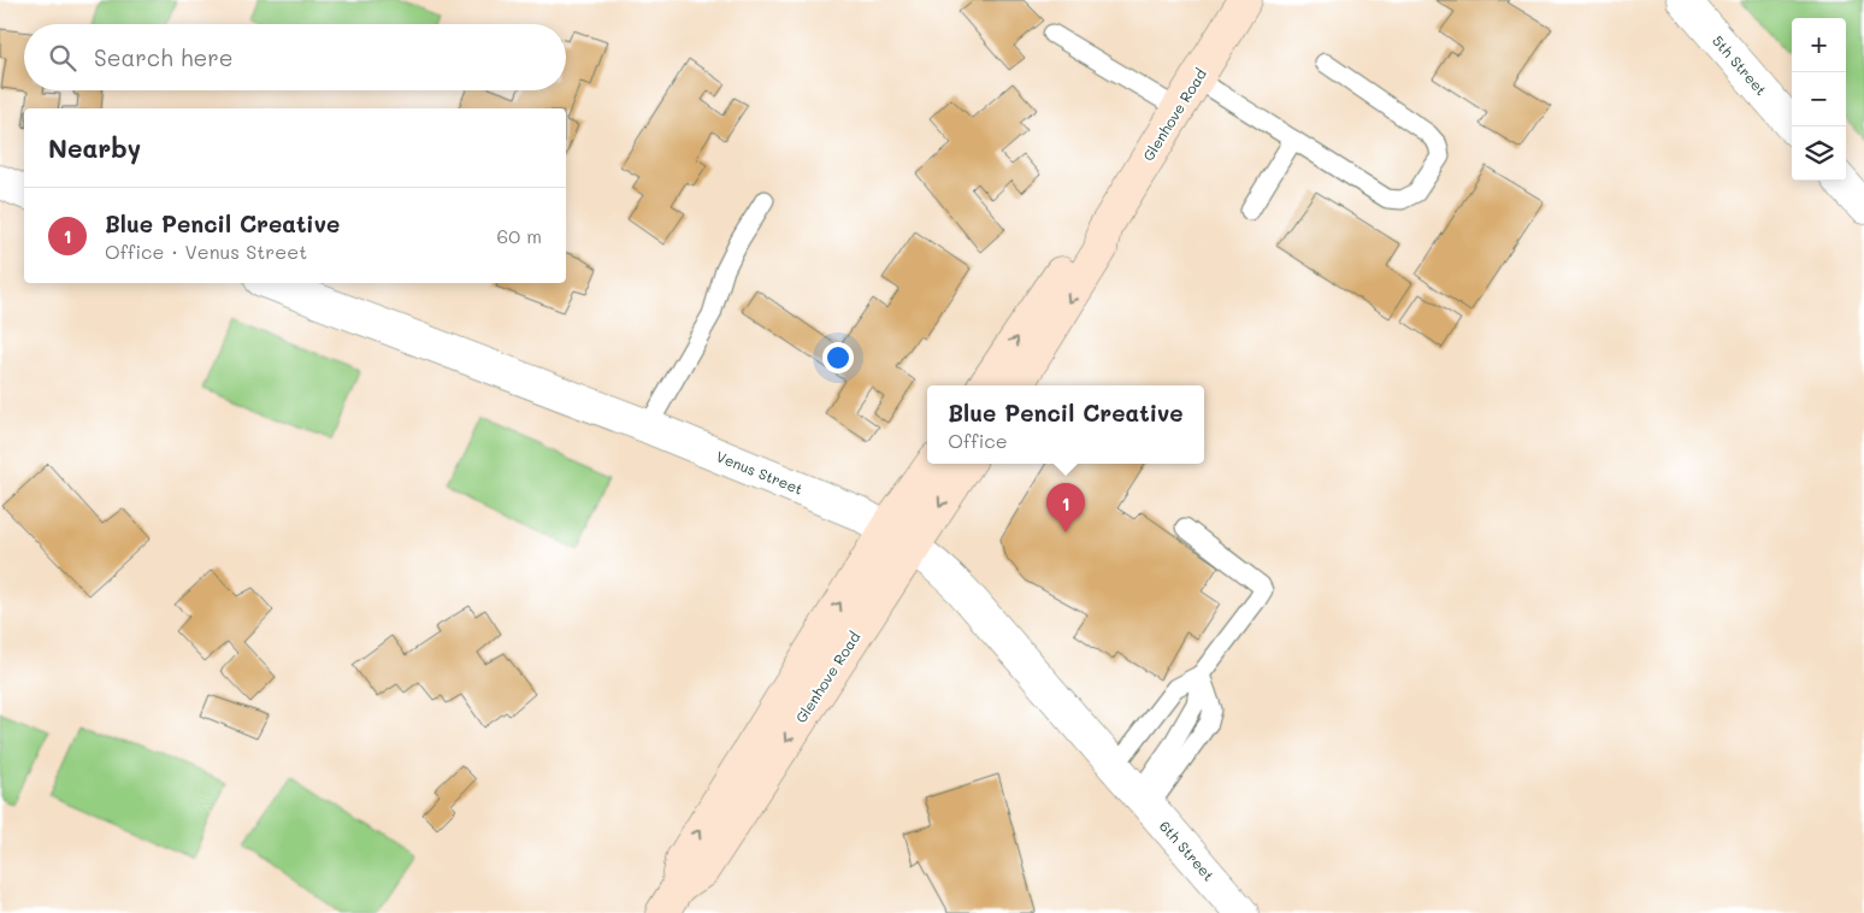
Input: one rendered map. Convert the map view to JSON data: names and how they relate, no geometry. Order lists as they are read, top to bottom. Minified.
{"streets":{"main road":["Glenhove Road"],"street":["5th Street","Venus Street","6th Street"]},"crossings":[["Glenhove Road","Venus Street"],["Venus Street","6th Street"]],"page":{"map_buttons":["+","−"],"search":"Search here","heading":"Nearby","list":[{"mark":"1","name":"Blue Pencil Creative","note":"Office · Venus Street","value":"60 m"}],"popup":["Blue Pencil Creative","Office"],"pins":"1"}}
